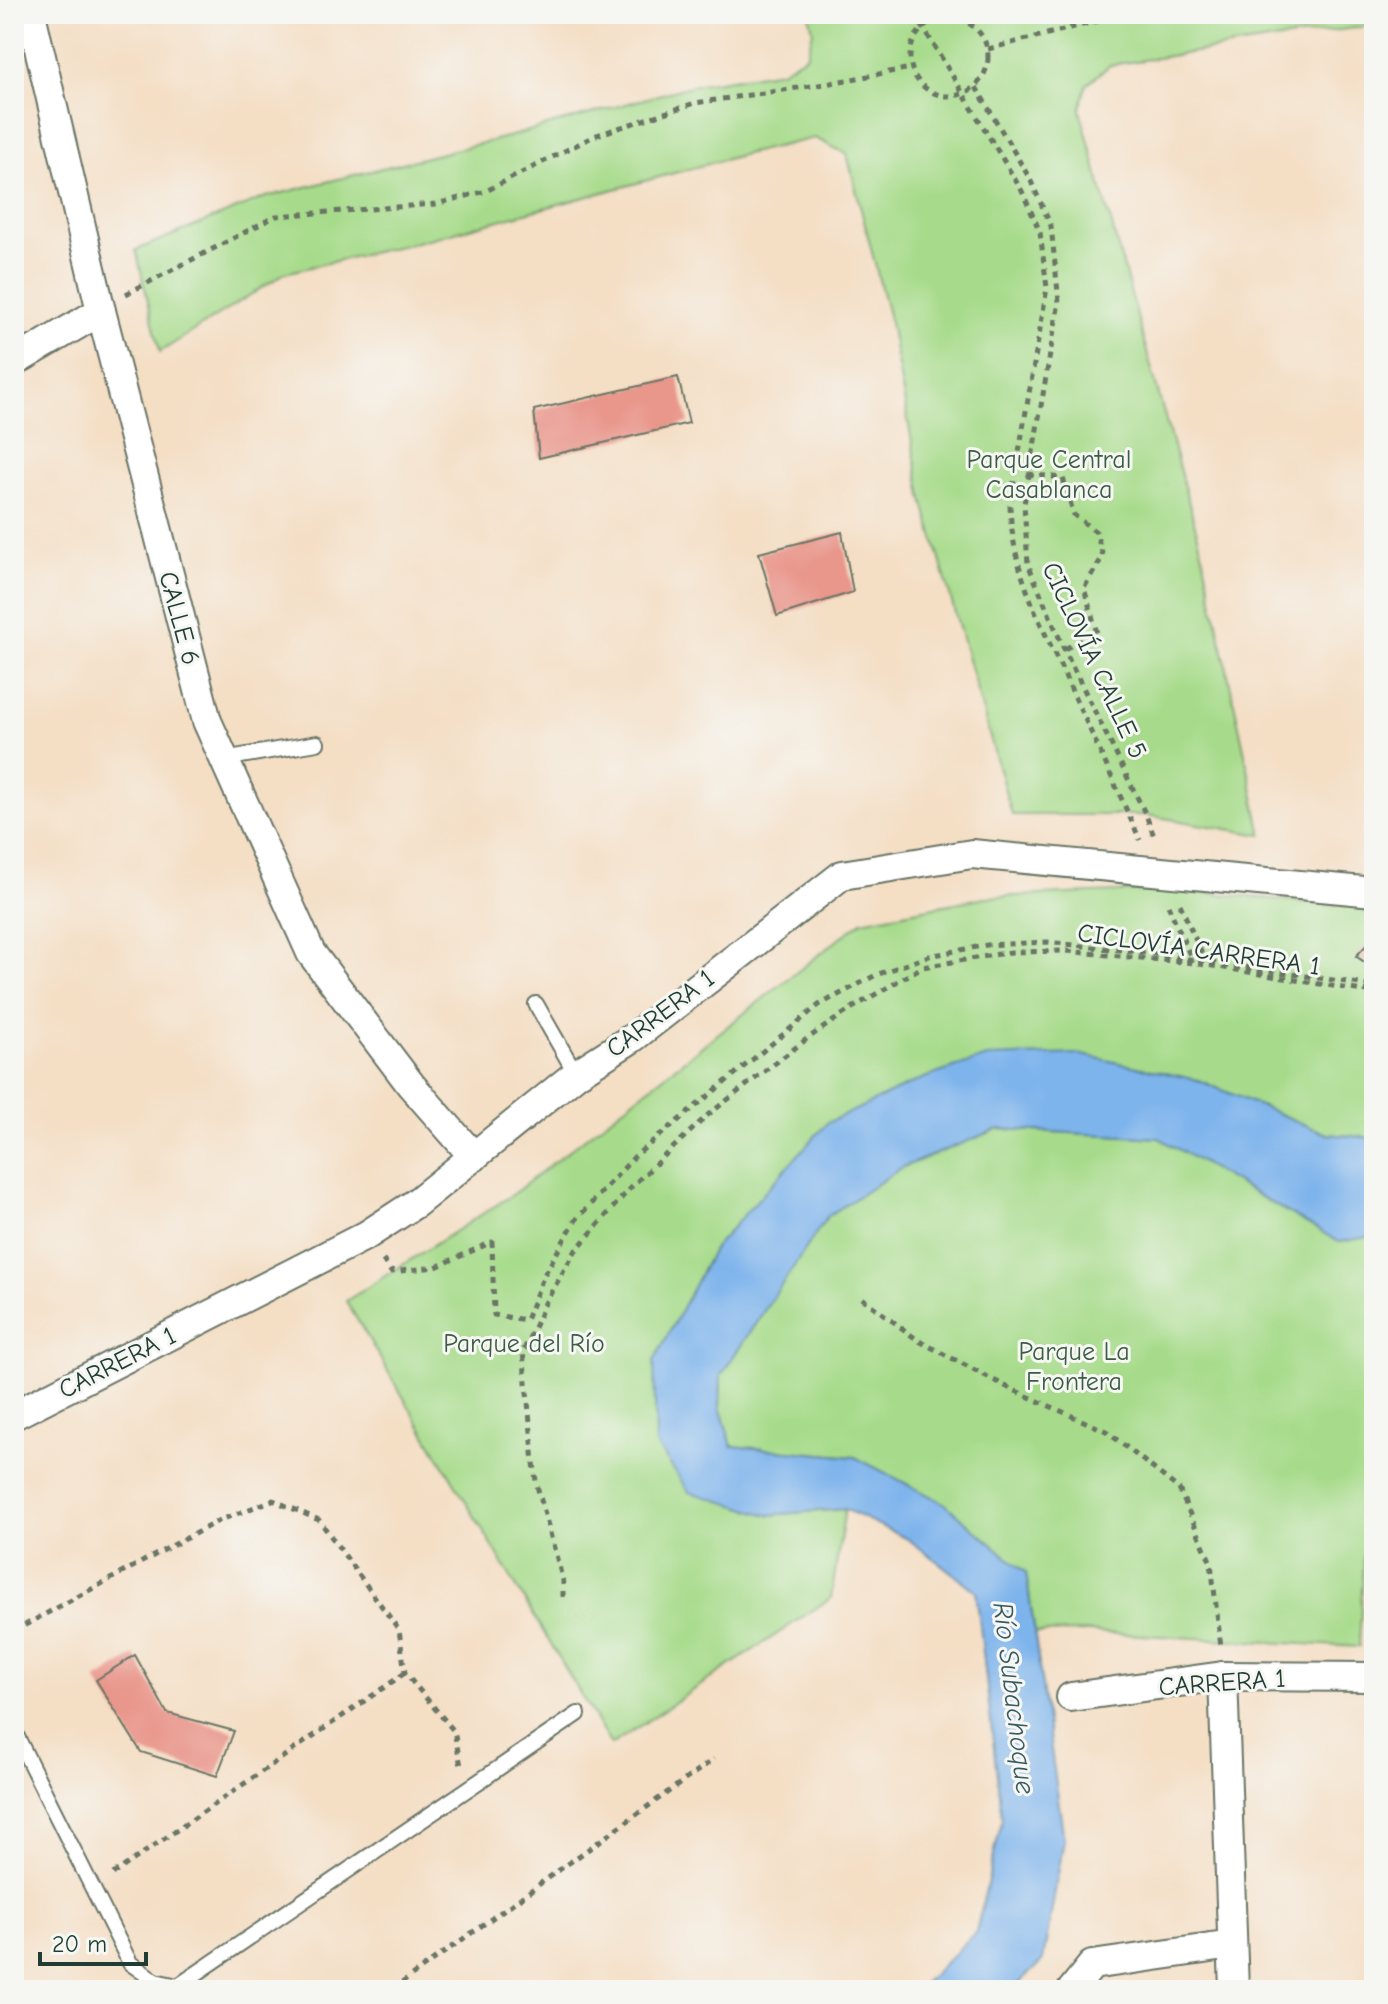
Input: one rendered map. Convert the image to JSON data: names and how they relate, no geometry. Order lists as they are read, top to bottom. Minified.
{"streets":{"street":["CALLE 6","CARRERA 1"],"path":["CICLOVÍA CALLE 5","CICLOVÍA CARRERA 1"]},"crossings":[["CALLE 6","CARRERA 1"],["CICLOVÍA CALLE 5","CICLOVÍA CARRERA 1"],["CICLOVÍA CALLE 5","CARRERA 1"]],"water":["Río Subachoque"],"parks":["Parque Central Casablanca","Parque del Río","Parque La Frontera"],"scale_bar":"20 m"}
